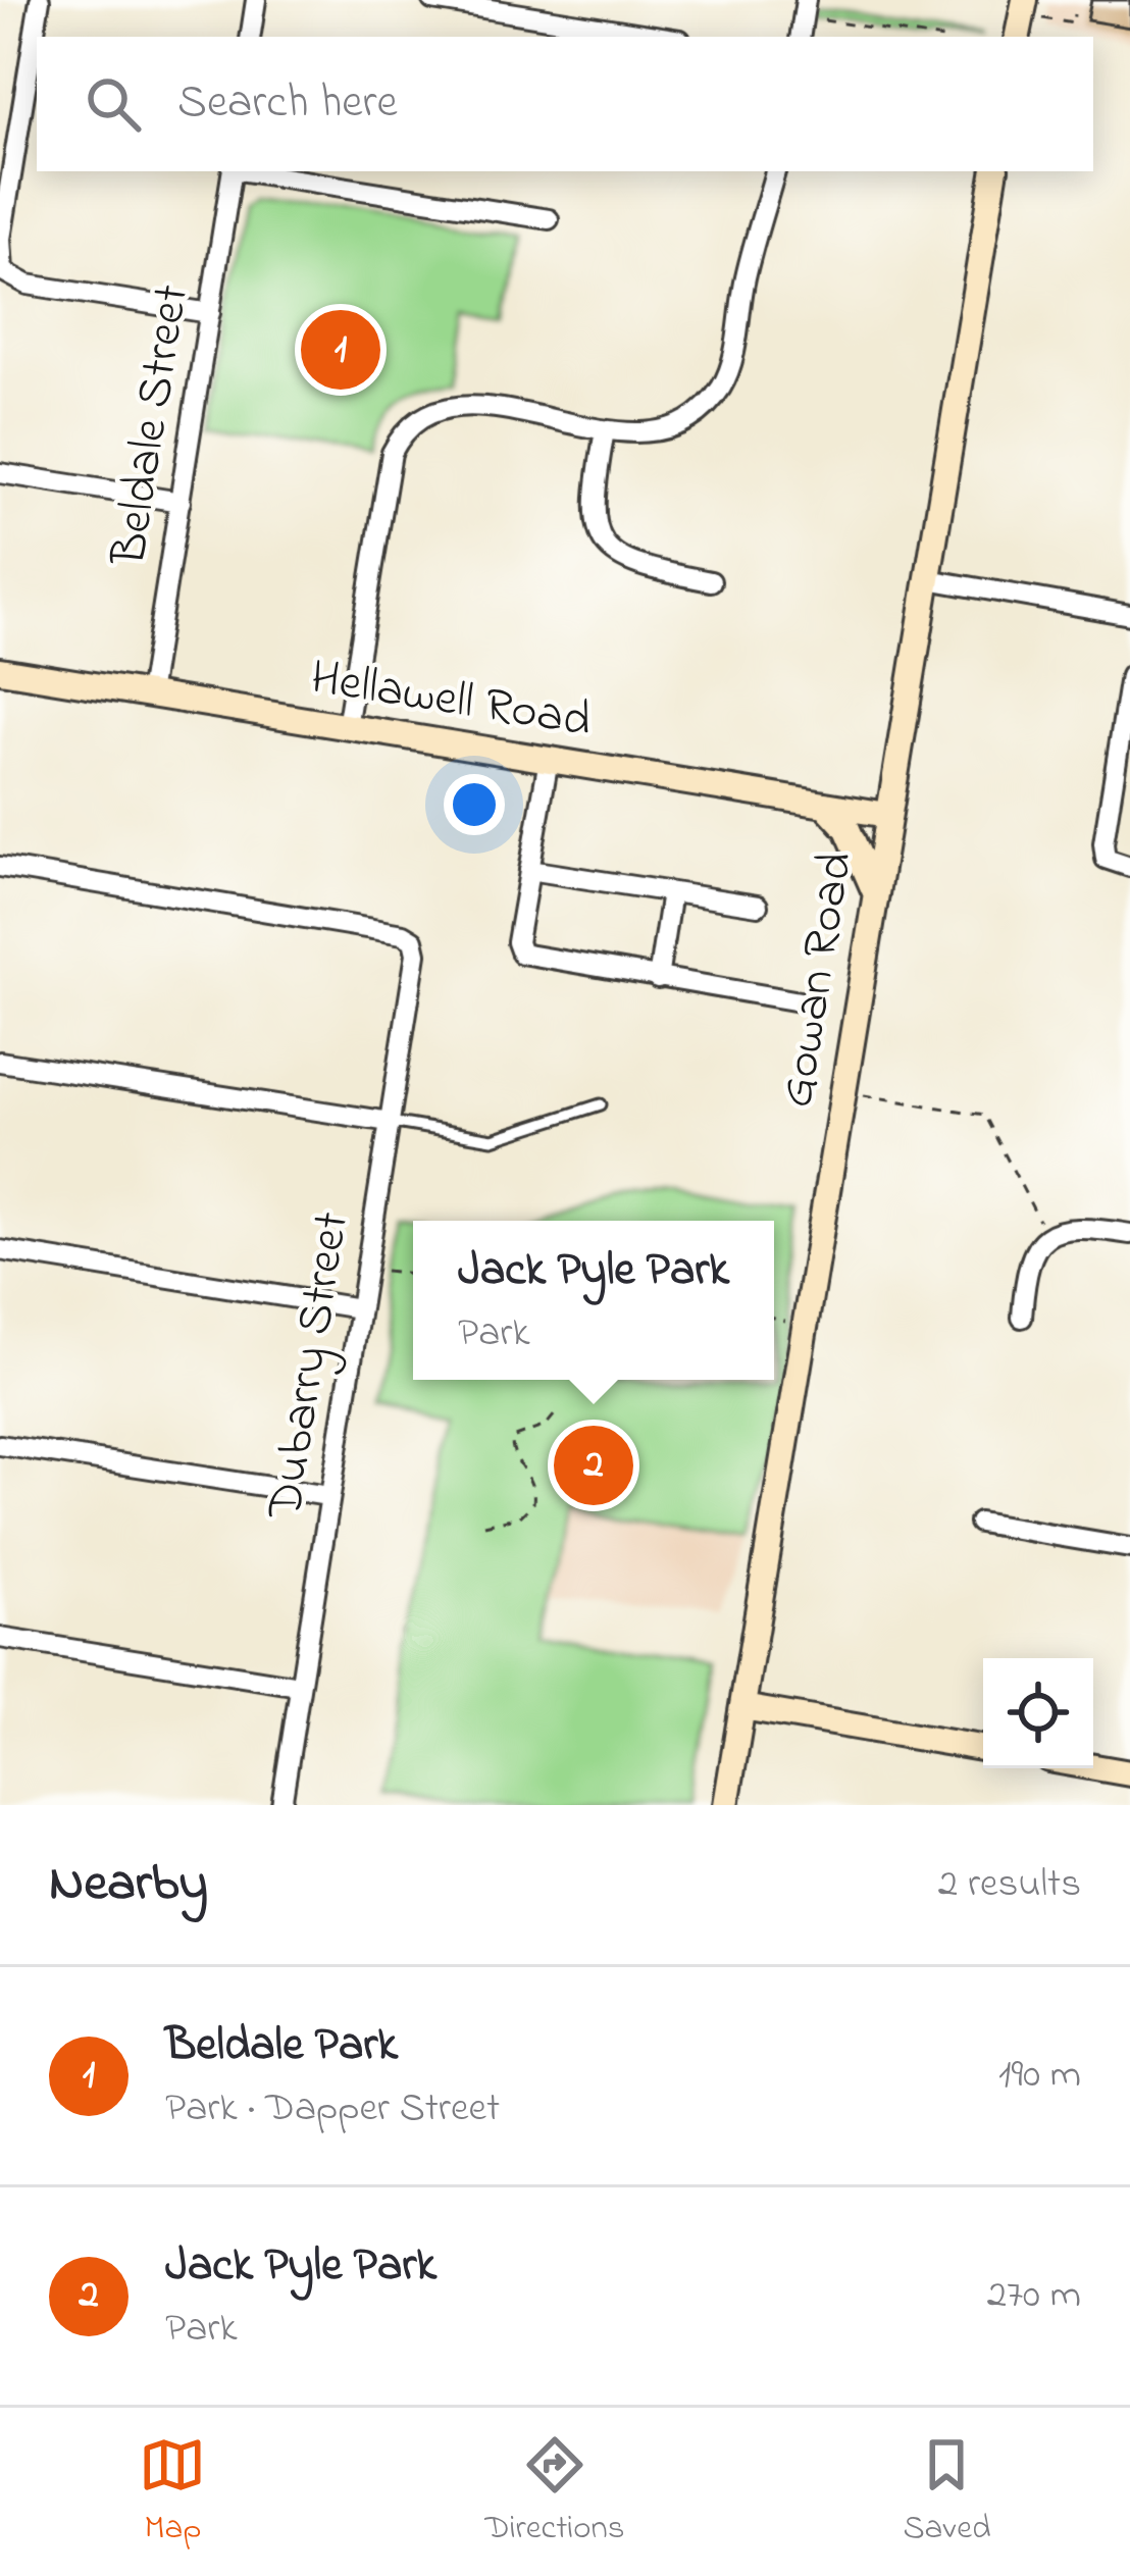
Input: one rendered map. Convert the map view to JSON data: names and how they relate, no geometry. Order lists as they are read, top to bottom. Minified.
{"streets":{"main road":["Hellawell Road","Gowan Road"],"street":["Beldale Street","Dubarry Street"]},"crossings":[["Beldale Street","Hellawell Road"],["Hellawell Road","Gowan Road"]],"page":{"search":"Search here","pins":["1","2"],"popup":["Jack Pyle Park","Park"],"heading":["Nearby","2 results"],"list":[{"mark":"1","name":"Beldale Park","note":"Park · Dapper Street","value":"190 m"},{"mark":"2","name":"Jack Pyle Park","note":"Park","value":"270 m"}],"nav":["Map","Directions","Saved"]}}
